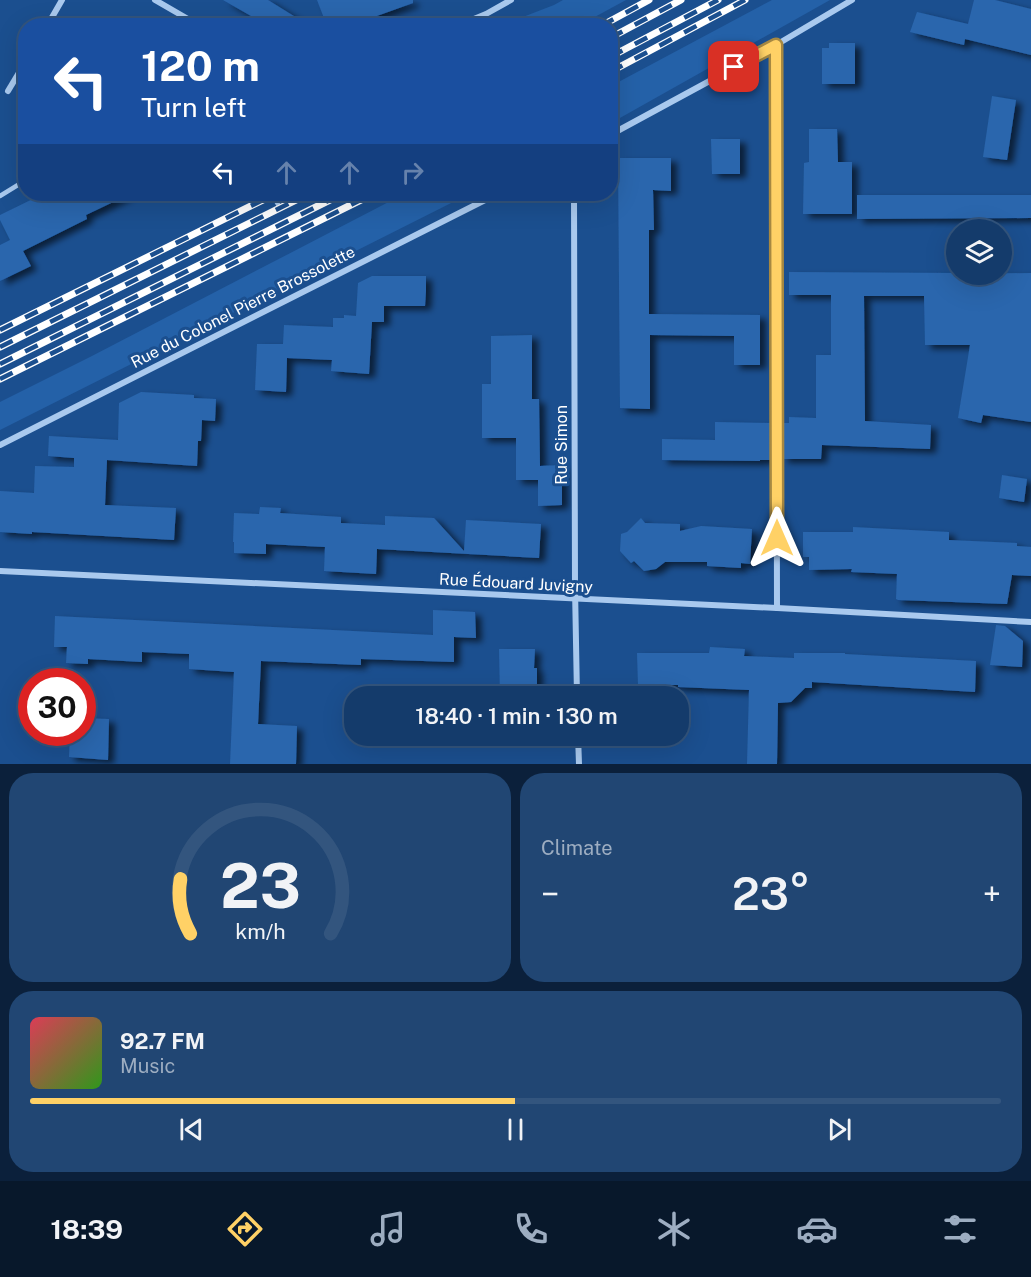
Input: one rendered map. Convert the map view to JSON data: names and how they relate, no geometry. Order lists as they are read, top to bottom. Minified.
{"streets":{"street":["Rue du Colonel Pierre Brossolette","Rue Simon","Rue Édouard Juvigny"]},"crossings":[["Rue Simon","Rue Édouard Juvigny"]],"page":{"turn":["120 m","Turn left"],"limit":"30","trip":"18:40 · 1 min · 130 m","tile":"Climate","heat":["−","23°","+"],"song":["92.7 FM","Music"],"tabs":"18:39","gauge":["23","km/h"]}}
